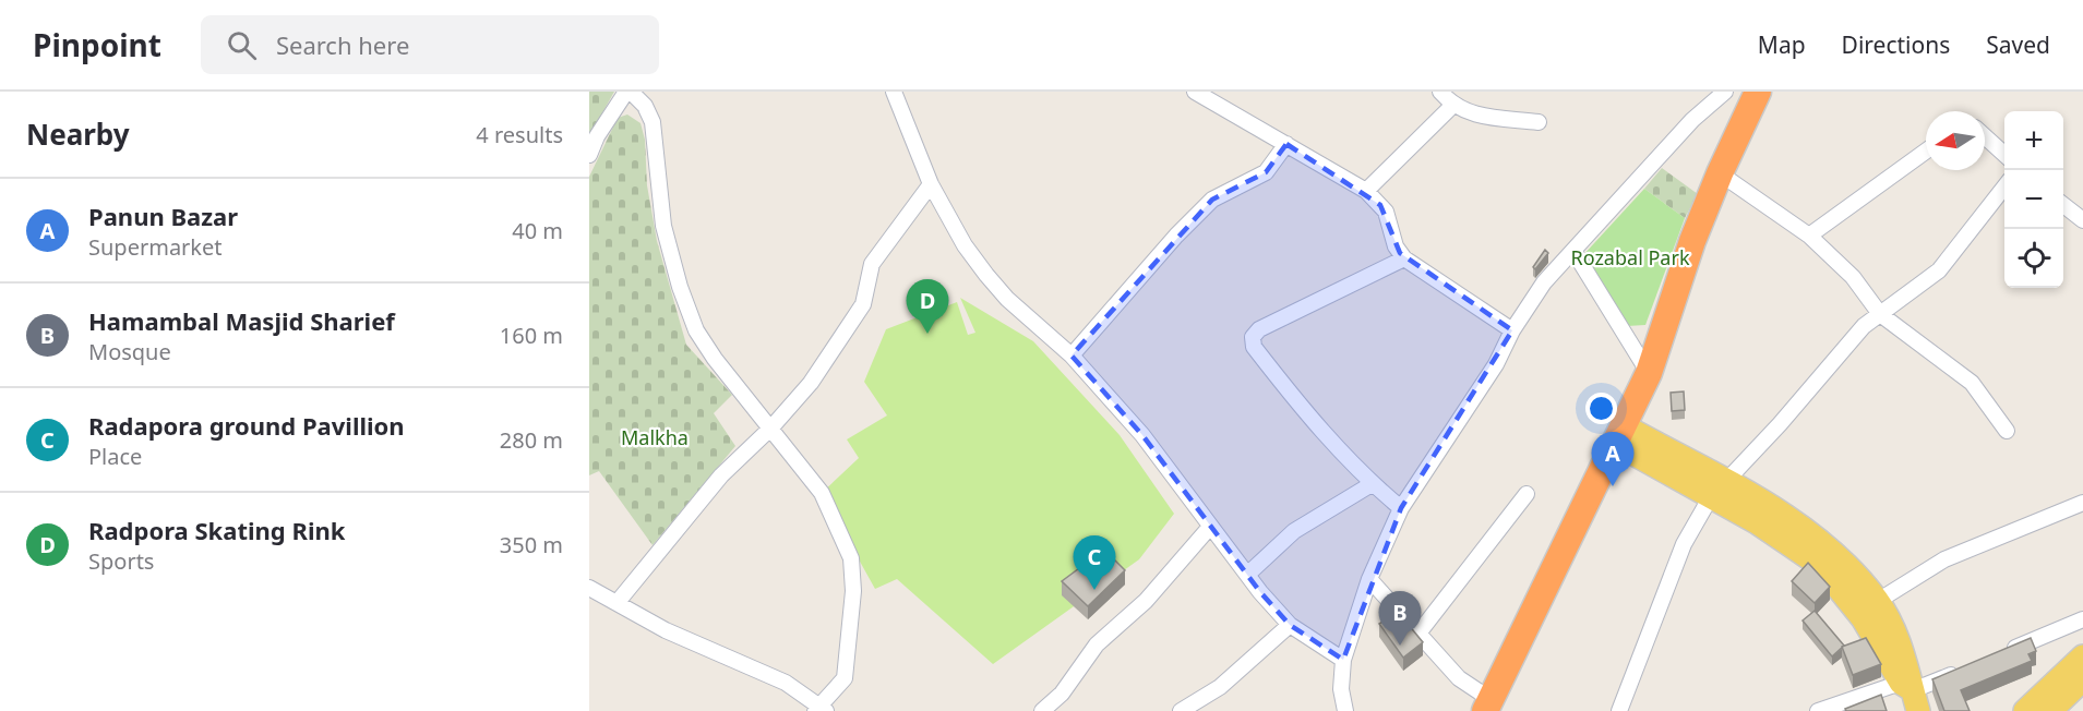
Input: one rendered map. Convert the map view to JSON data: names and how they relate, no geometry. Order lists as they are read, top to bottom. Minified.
{"parks":["Rozabal Park","Malkha"],"north":"left","page":{"header":"Pinpoint","search":"Search here","nav":["Map","Directions","Saved"],"heading":["Nearby","4 results"],"map_buttons":["+","−"],"list":[{"mark":"A","name":"Panun Bazar","note":"Supermarket","value":"40 m"},{"mark":"B","name":"Hamambal Masjid Sharief","note":"Mosque","value":"160 m"},{"mark":"C","name":"Radapora ground Pavillion","note":"Place","value":"280 m"},{"mark":"D","name":"Radpora Skating Rink","note":"Sports","value":"350 m"}],"pins":["D","A","C","B"]}}
